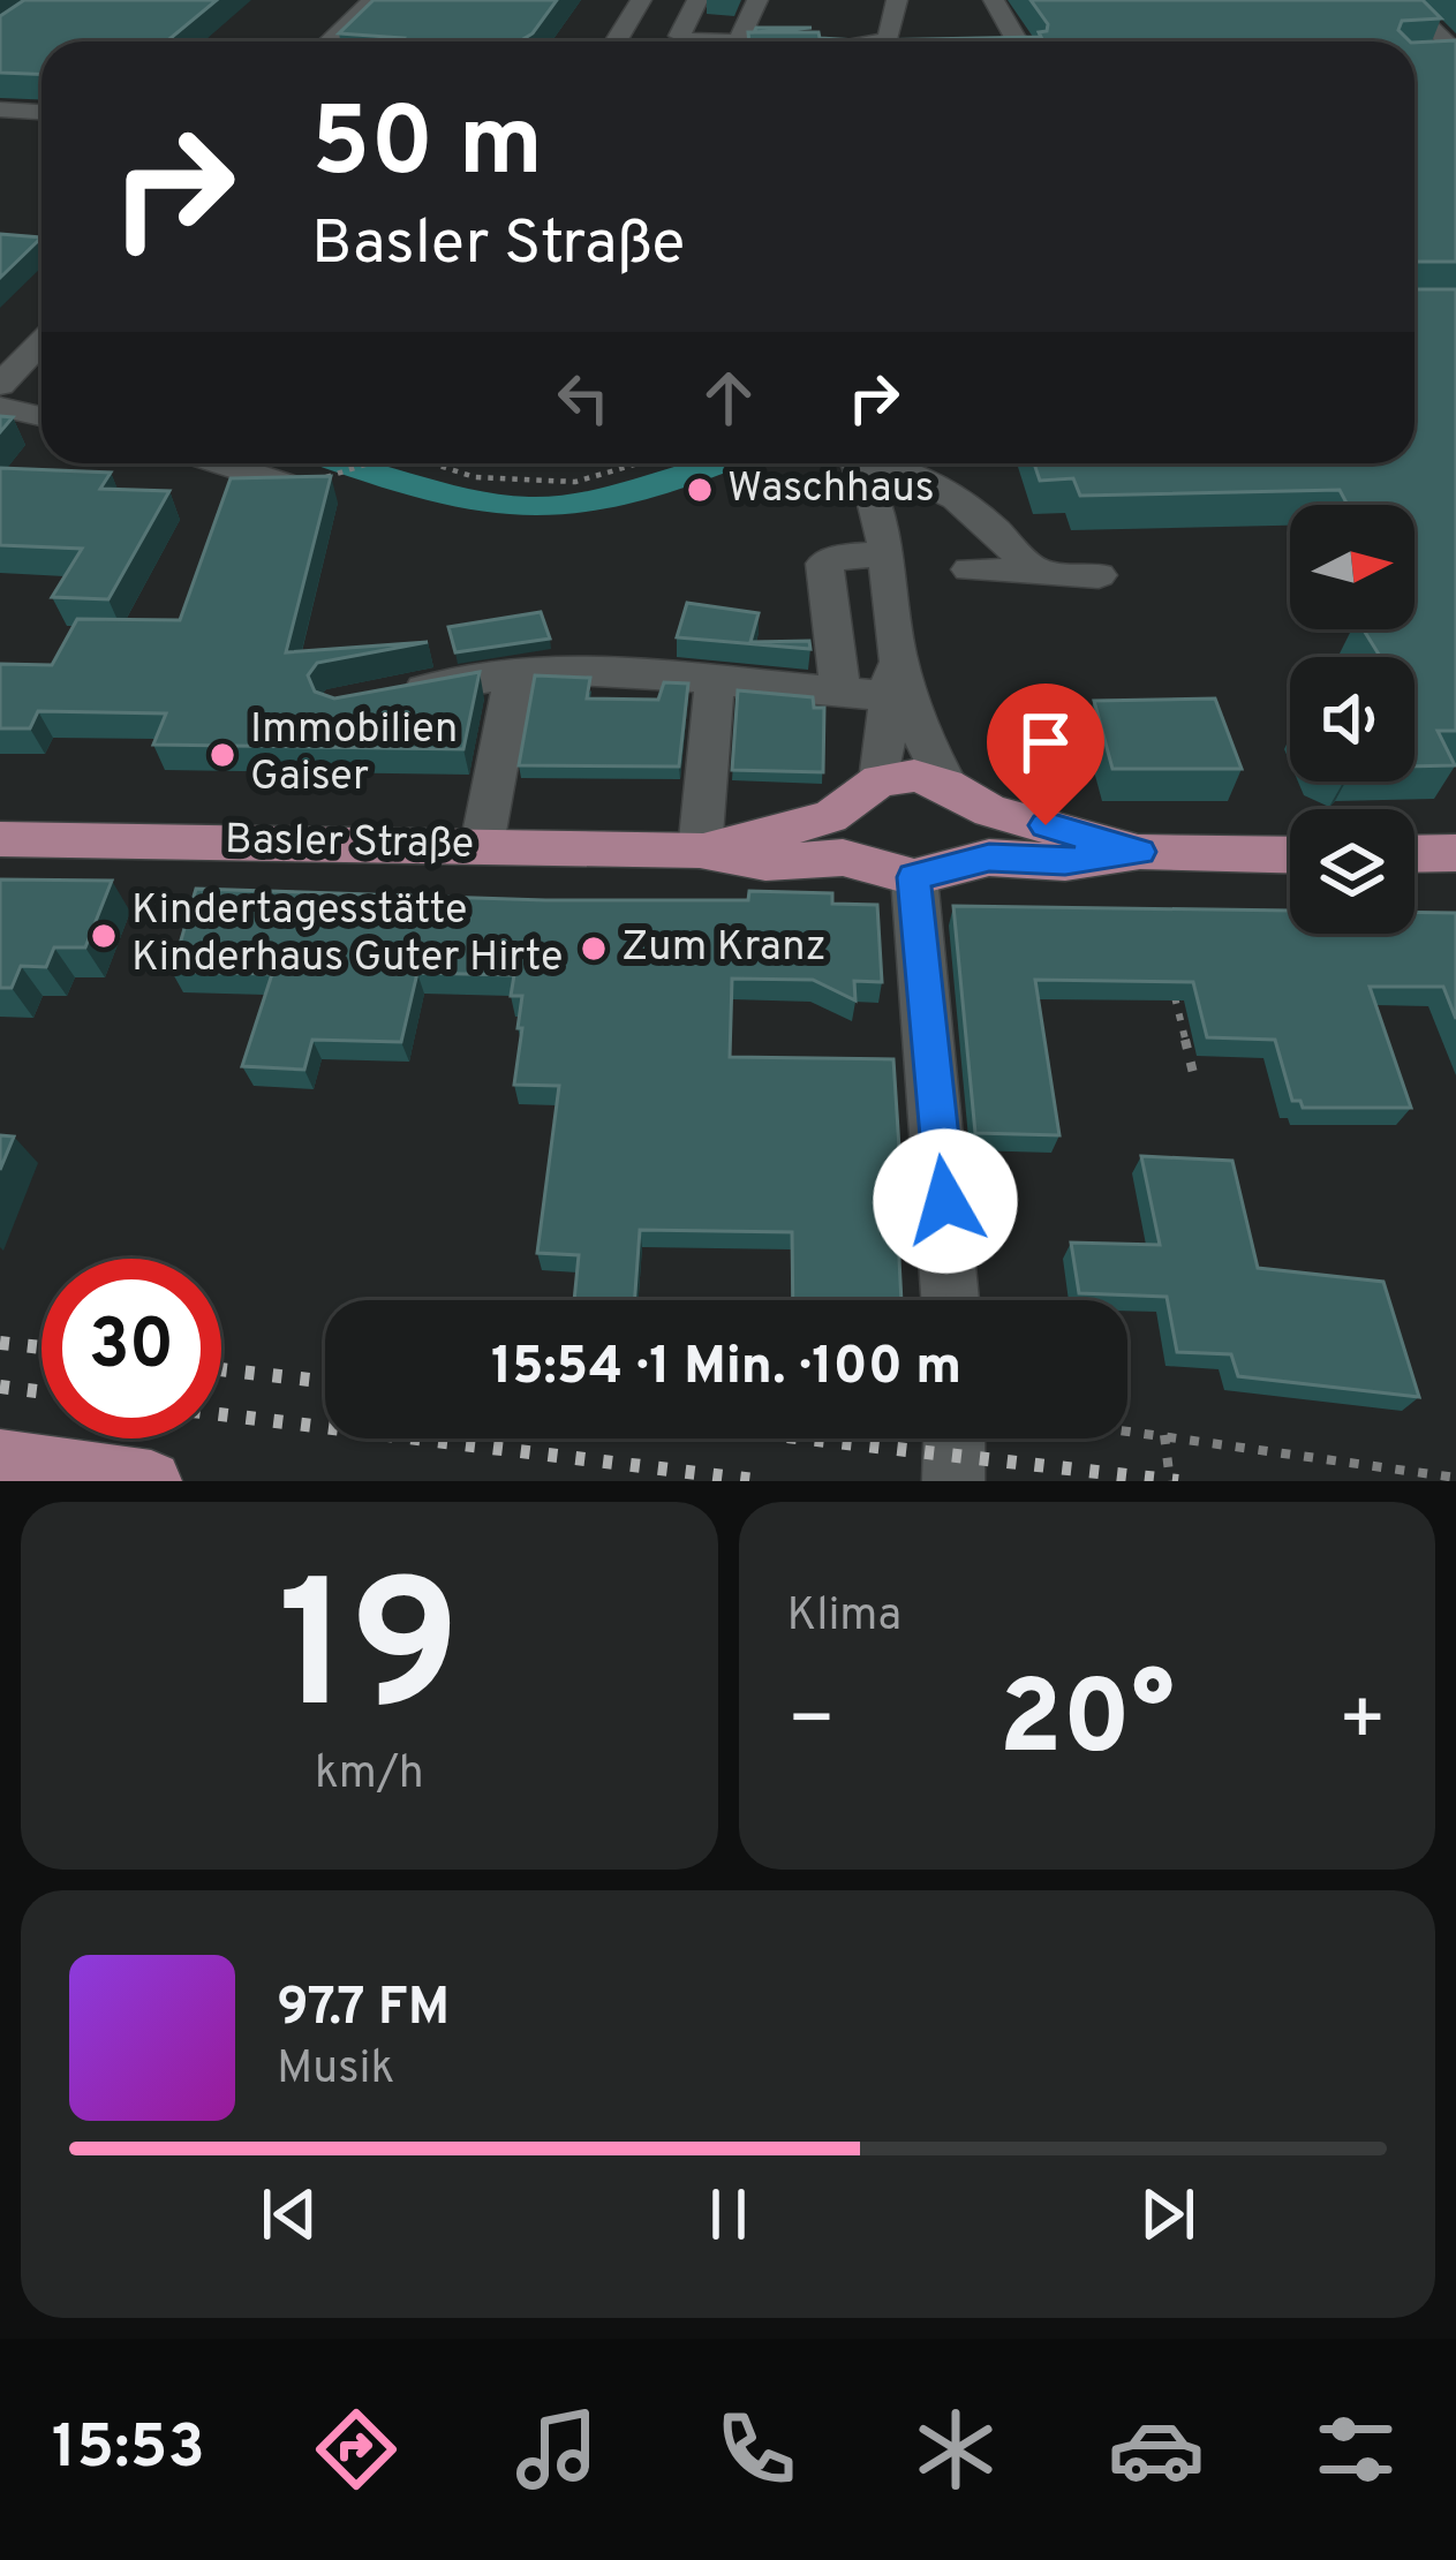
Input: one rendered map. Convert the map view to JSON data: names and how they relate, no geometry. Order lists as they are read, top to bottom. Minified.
{"streets":{"main road":["Basler Straße"]},"places":["Waschhaus","Immobilien Gaiser","Kindertagesstätte Kinderhaus Guter Hirte","Zum Kranz"],"north":"right","page":{"turn":["50 m","Basler Straße"],"limit":"30","trip":"15:54 · 1 Min. · 100 m","tile":[["19","km/h"],"Klima"],"heat":["−","20°","+"],"song":["97.7 FM","Musik"],"tabs":"15:53"}}
